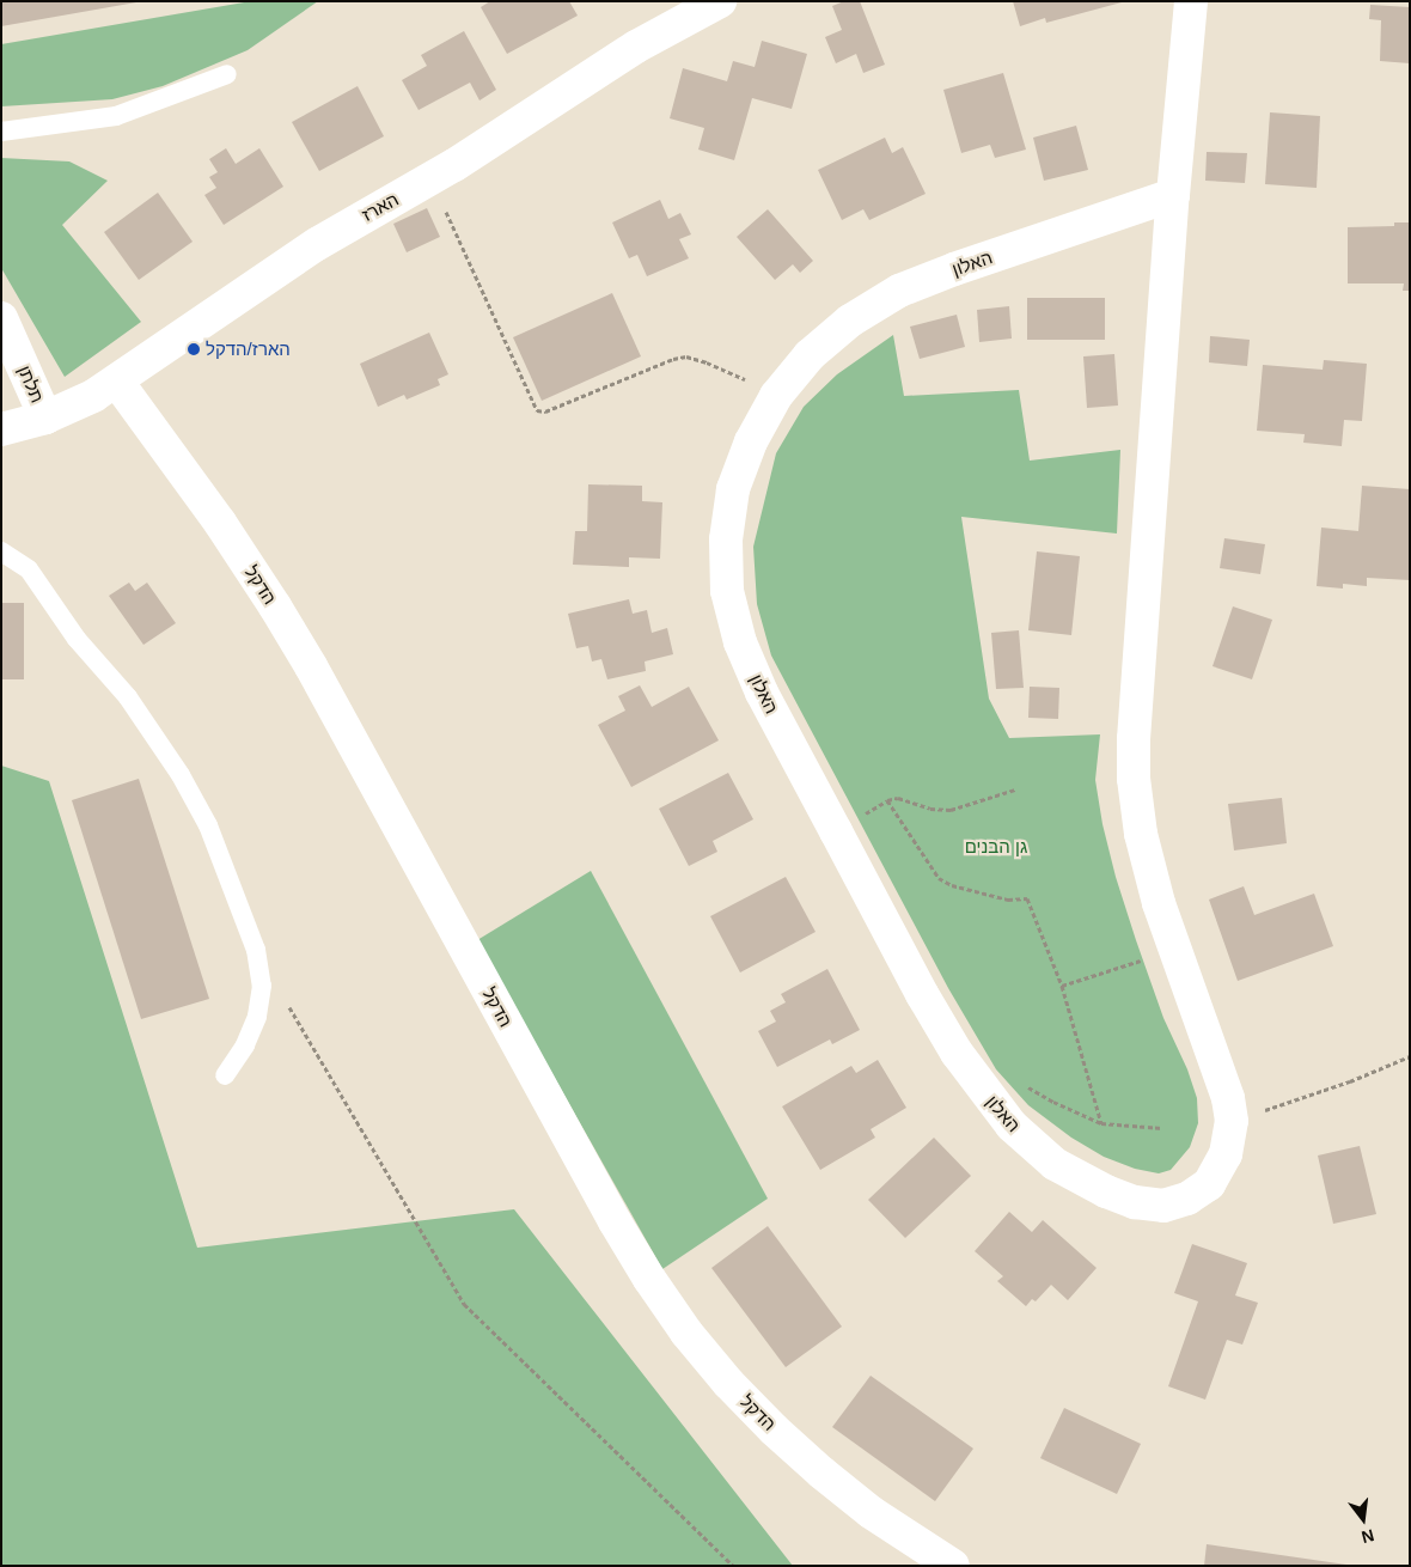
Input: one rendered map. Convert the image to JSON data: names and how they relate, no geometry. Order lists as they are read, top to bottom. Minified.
{"streets":{"street":["הארז","האלון","תלתן","הדקל"]},"crossings":[["הארז","תלתן"],["הארז","הדקל"]],"parks":["גן הבנים"],"places":["הארז/הדקל"],"north":"bottom"}
